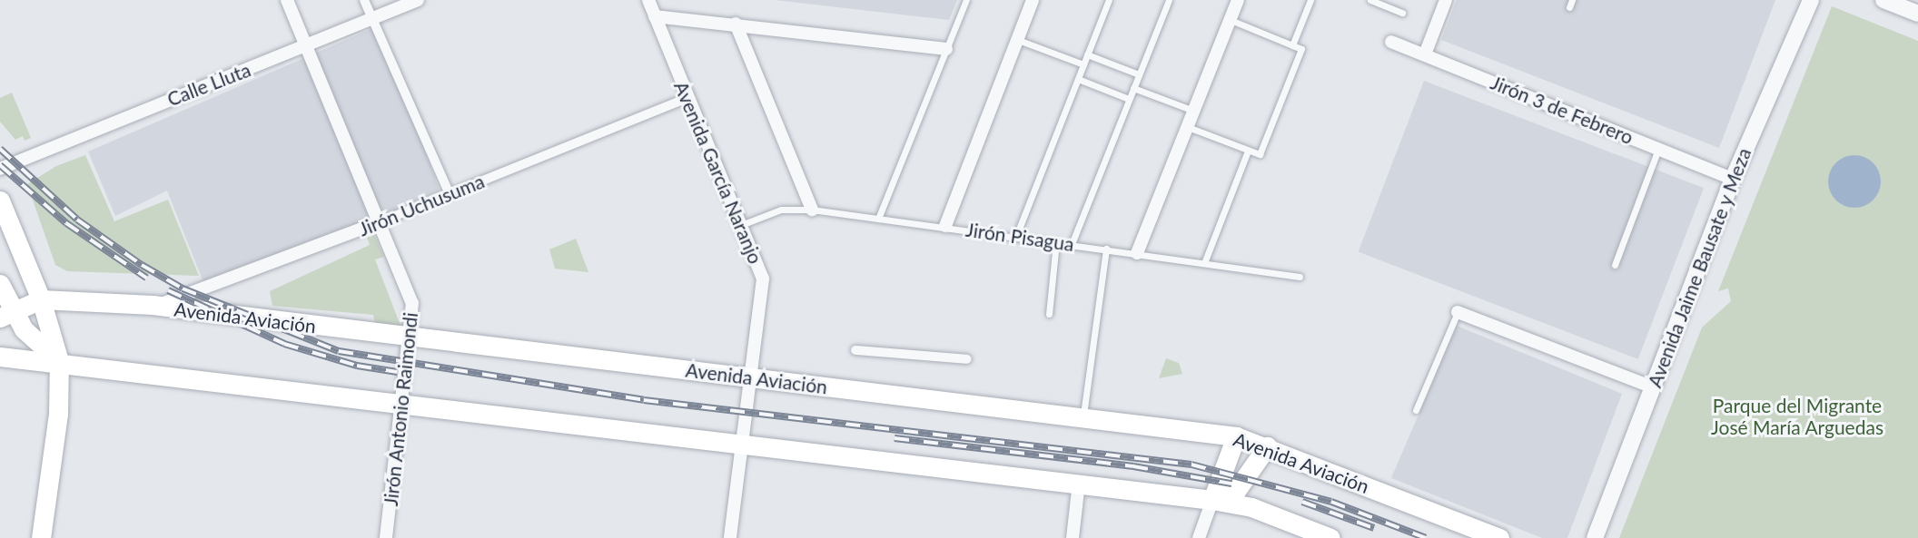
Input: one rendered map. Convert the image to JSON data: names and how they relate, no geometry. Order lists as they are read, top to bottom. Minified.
{"streets":{"main road":["Avenida Aviación"],"street":["Calle Lluta","Jirón 3 de Febrero","Avenida García Naranjo","Jirón Uchusuma","Avenida Jaime Bausate y Meza","Jirón Antonio Raimondi"],"lane":["Jirón Pisagua"]},"crossings":[["Calle Lluta","Jirón Antonio Raimondi"],["Jirón 3 de Febrero","Avenida Jaime Bausate y Meza"],["Avenida García Naranjo","Jirón Uchusuma"],["Avenida García Naranjo","Jirón Pisagua"],["Avenida García Naranjo","Avenida Aviación"],["Jirón Uchusuma","Avenida Aviación"],["Jirón Uchusuma","Jirón Antonio Raimondi"],["Avenida Aviación","Jirón Antonio Raimondi"]],"parks":["Parque del Migrante José María Arguedas"]}
